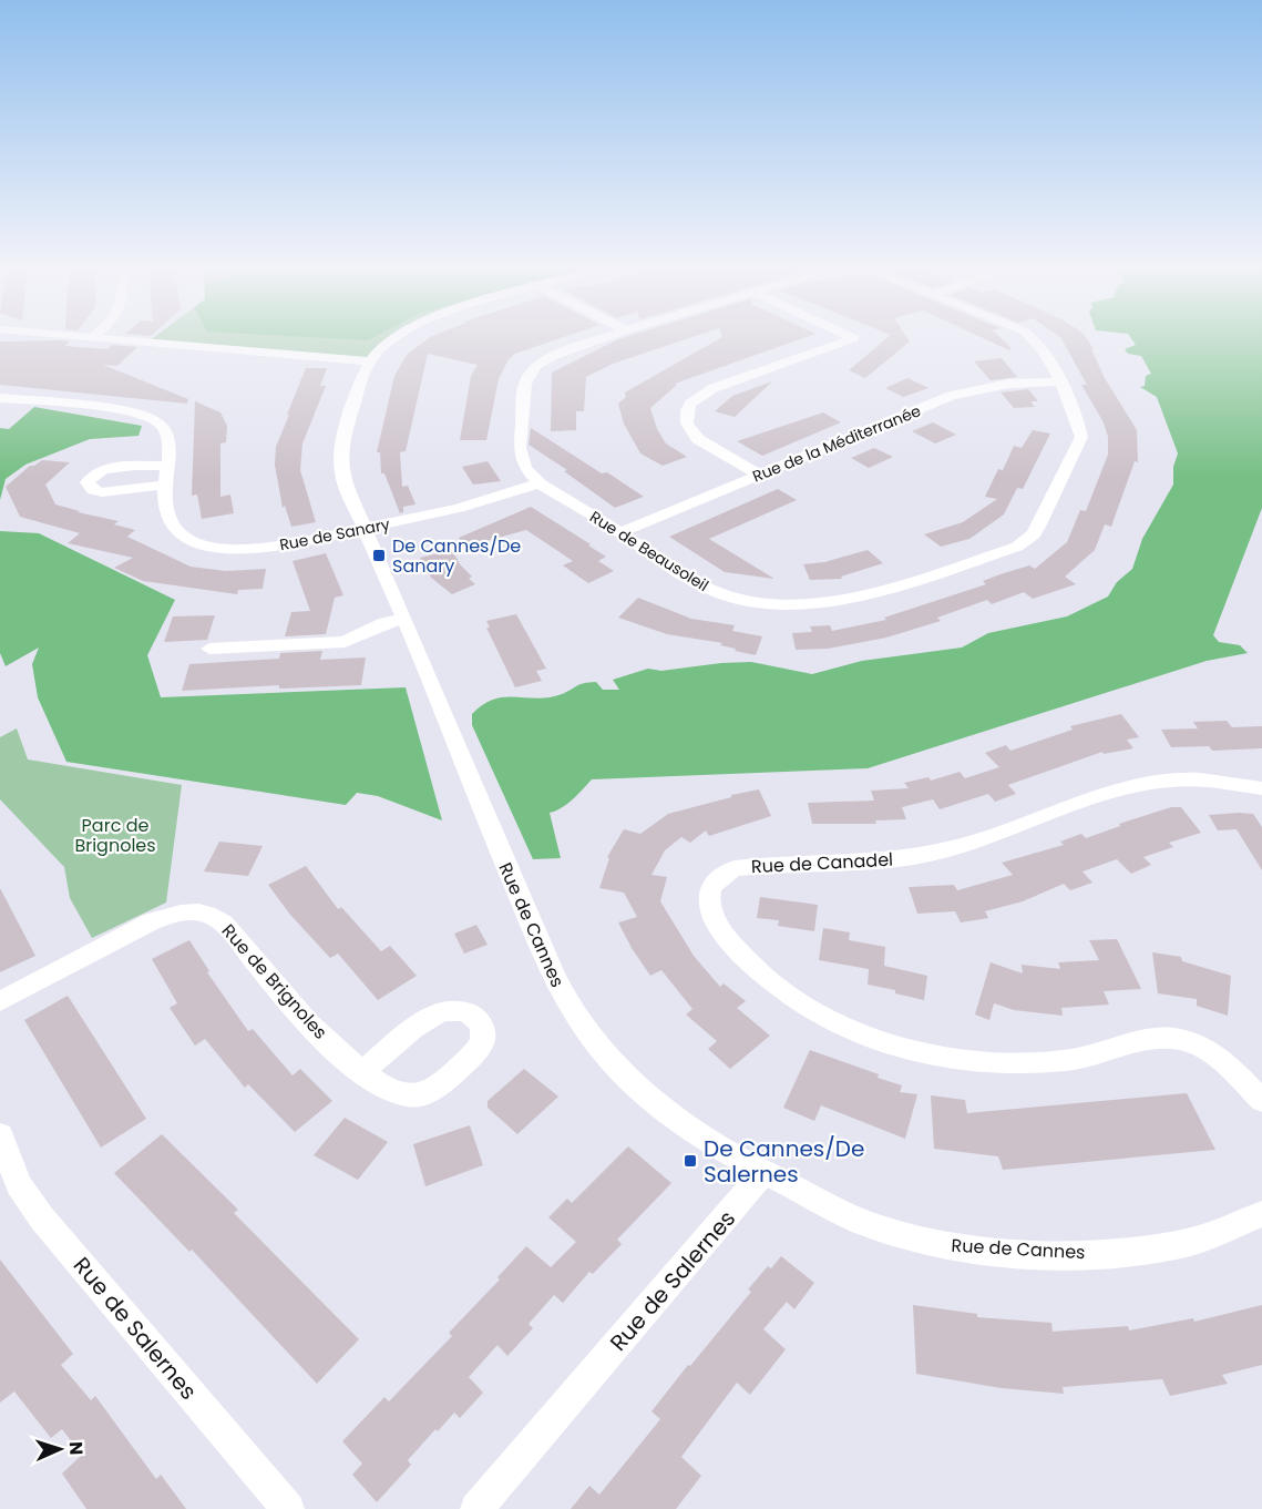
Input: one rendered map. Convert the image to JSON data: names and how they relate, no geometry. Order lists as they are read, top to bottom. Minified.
{"streets":{"street":["Rue de la Méditerranée","Rue de Sanary","Rue de Beausoleil","Rue de Canadel","Rue de Cannes","Rue de Brignoles","Rue de Salernes"]},"crossings":[["Rue de la Méditerranée","Rue de Beausoleil"],["Rue de Sanary","Rue de Beausoleil"],["Rue de Sanary","Rue de Cannes"],["Rue de Cannes","Rue de Salernes"]],"parks":["Parc de Brignoles"],"places":{"transit":["De Cannes/De Sanary","De Cannes/De Salernes"]},"north":"right"}
